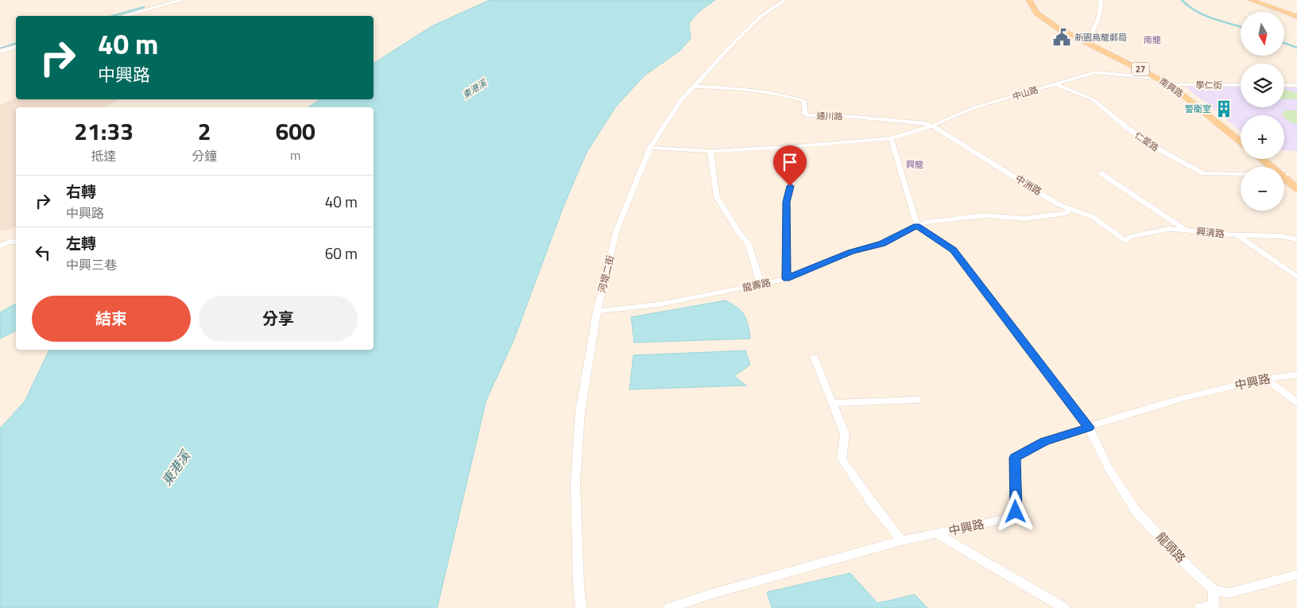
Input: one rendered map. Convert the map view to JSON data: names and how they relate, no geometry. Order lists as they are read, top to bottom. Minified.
{"streets":{"main road":["27","南興路"],"street":["學仁街","中山路","通川路","仁愛路","中洲路","興清路","河堤二街","龍壽路","中興路","龍頭路"]},"crossings":[["學仁街","南興路"],["南興路","中山路"],["中山路","通川路"],["中山路","仁愛路"],["中山路","中洲路"],["中山路","河堤二街"],["通川路","中洲路"],["通川路","河堤二街"],["中洲路","興清路"],["中洲路","龍壽路"],["河堤二街","龍壽路"],["龍壽路","龍頭路"],["中興路","龍頭路"]],"districts":["南龍","興龍"],"water":["東港溪"],"places":{"public building":["新園烏龍郵局"],"building":["警衛室"]},"north":"bottom","page":{"map_buttons":["+","−"],"turn":["40 m","中興路"],"eta":["21:33","抵達","2","分鐘","600","m"],"list":[{"name":"右轉","note":"中興路","value":"40 m"},{"name":"左轉","note":"中興三巷","value":"60 m"}],"buttons":["結束","分享"]}}
